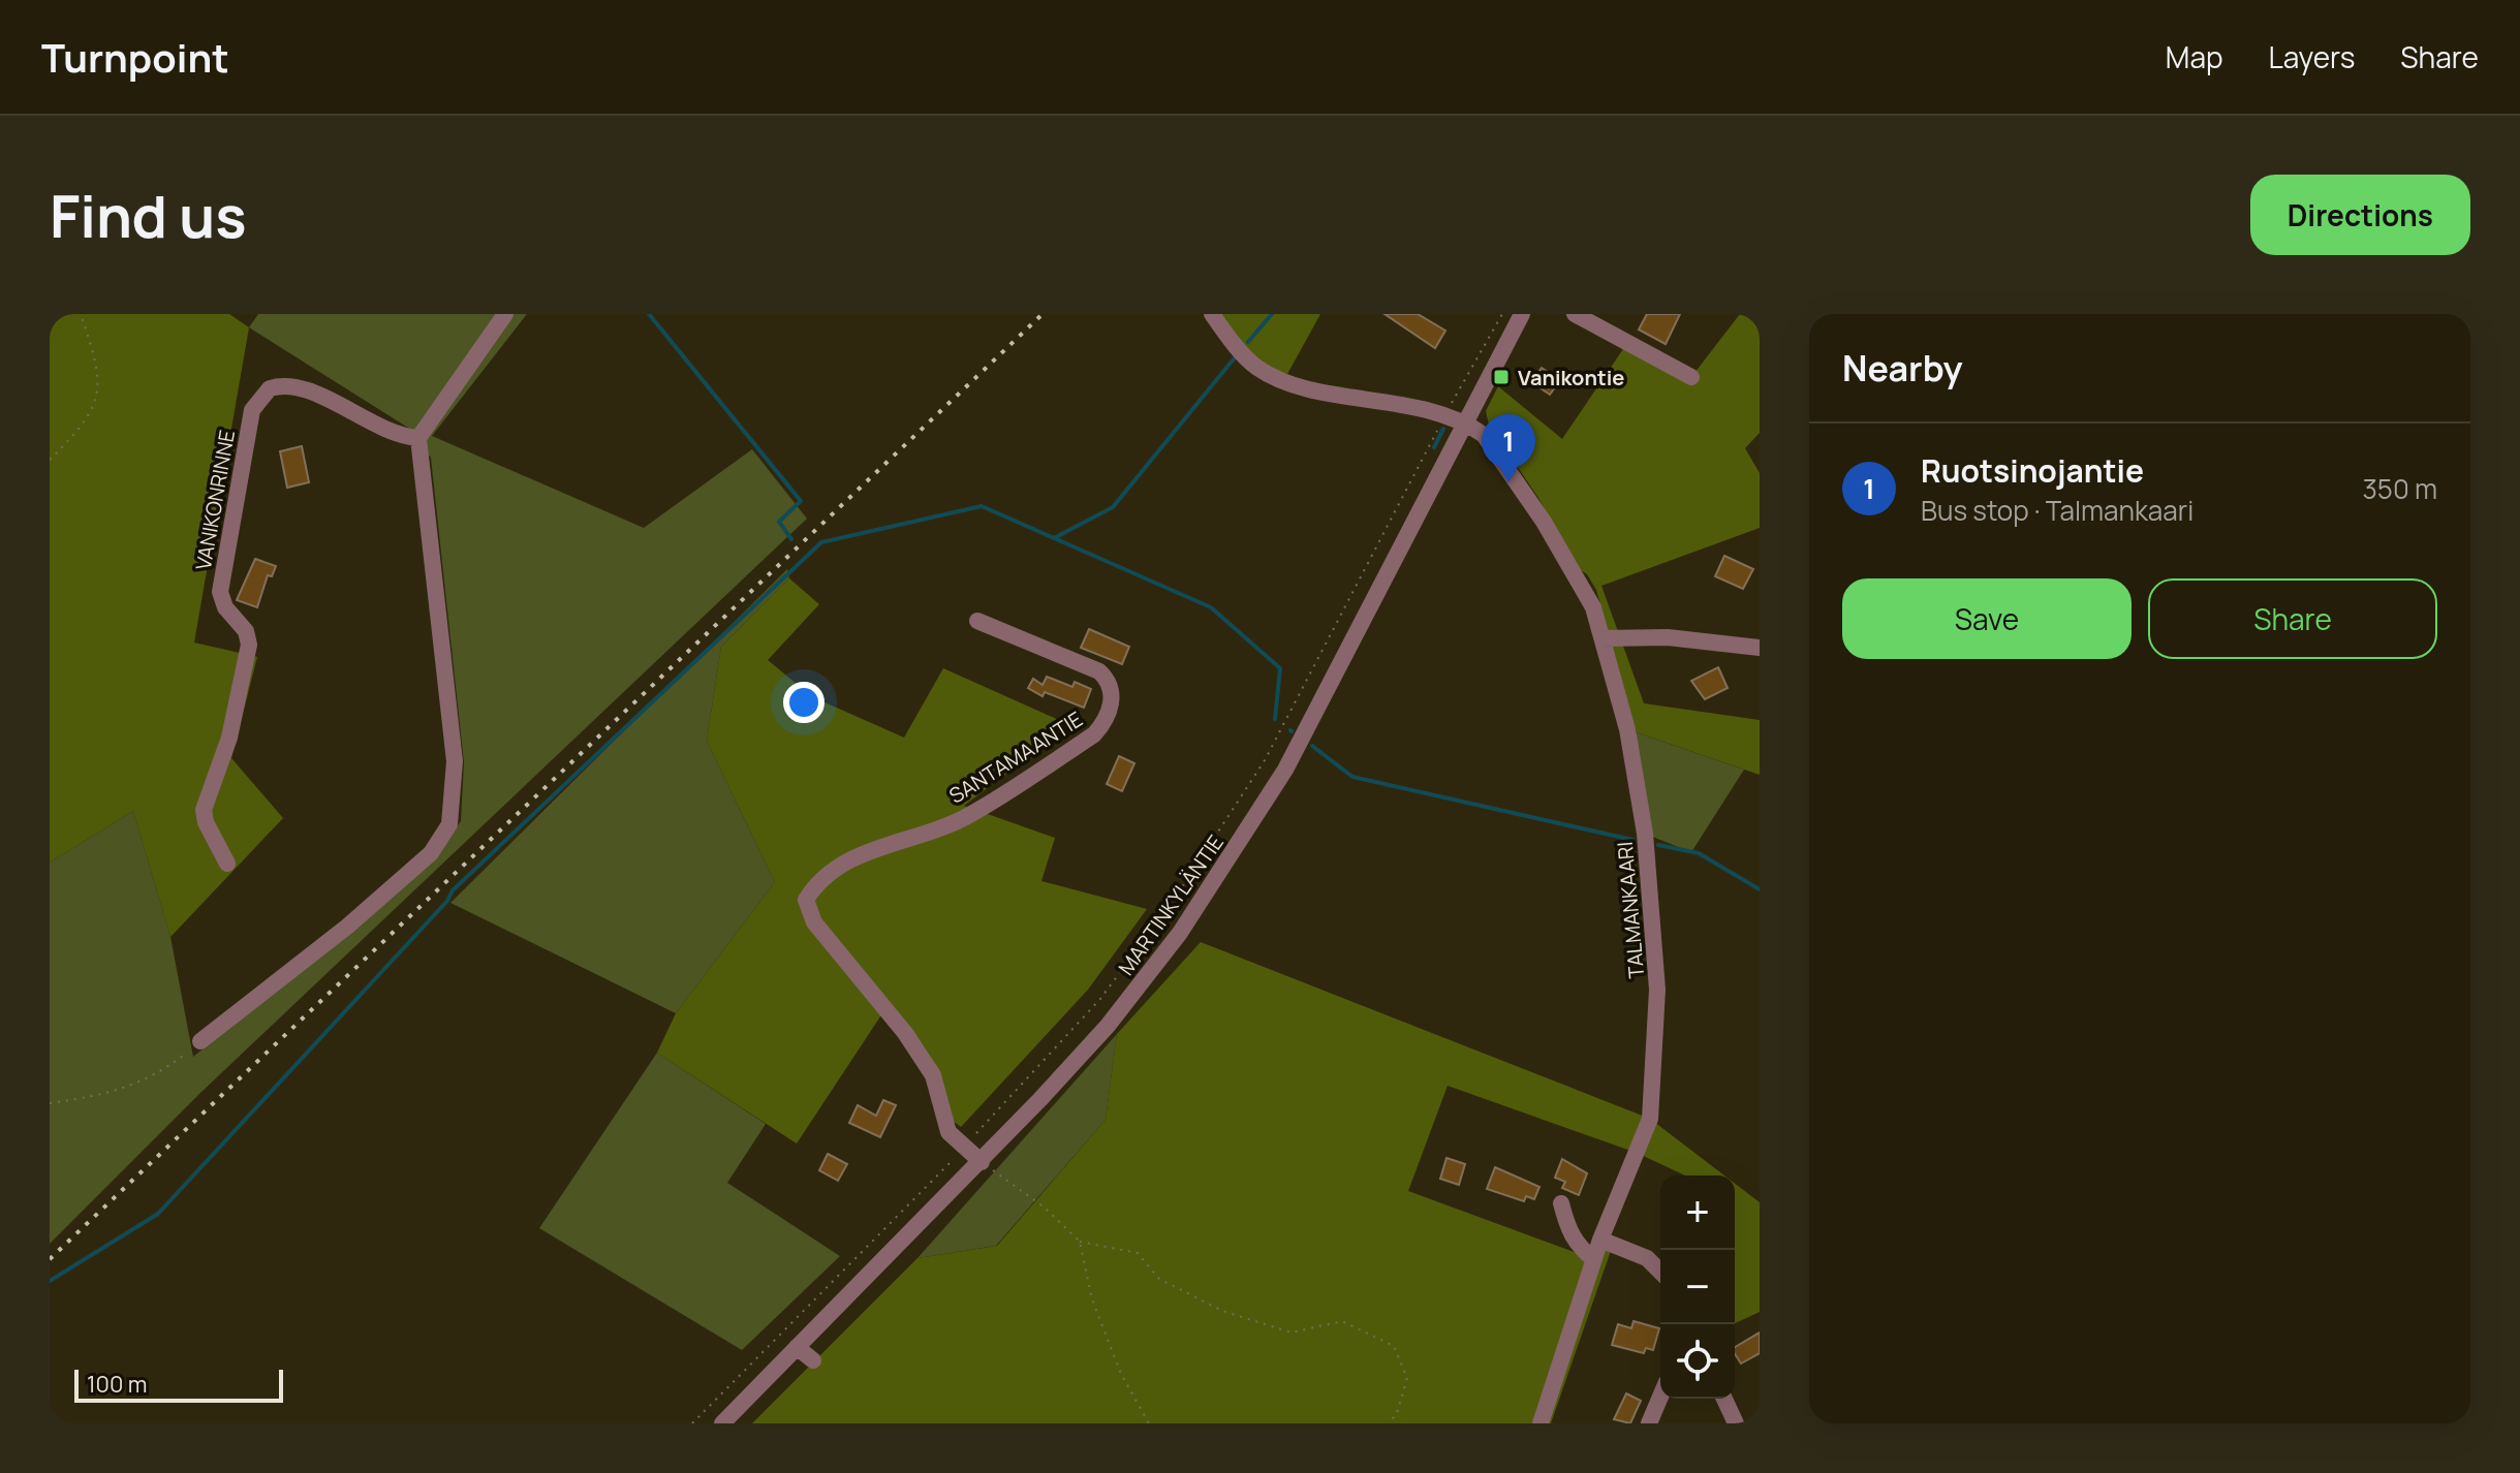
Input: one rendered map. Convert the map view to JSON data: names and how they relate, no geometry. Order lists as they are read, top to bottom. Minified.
{"streets":{"street":["VANIKONRINNE","SANTAMAANTIE","MARTINKYLÄNTIE","TALMANKAARI"]},"crossings":[["SANTAMAANTIE","MARTINKYLÄNTIE"],["MARTINKYLÄNTIE","TALMANKAARI"]],"places":{"transit":["Vanikontie"]},"scale_bar":"100 m","page":{"header":"Turnpoint","nav":["Map","Layers","Share"],"buttons":["Directions",["Save","Share"]],"title":"Find us","heading":"Nearby","pins":"1","list":[{"mark":"1","name":"Ruotsinojantie","note":"Bus stop · Talmankaari","value":"350 m"}],"map_buttons":["+","−"],"scale":"100 m"}}
